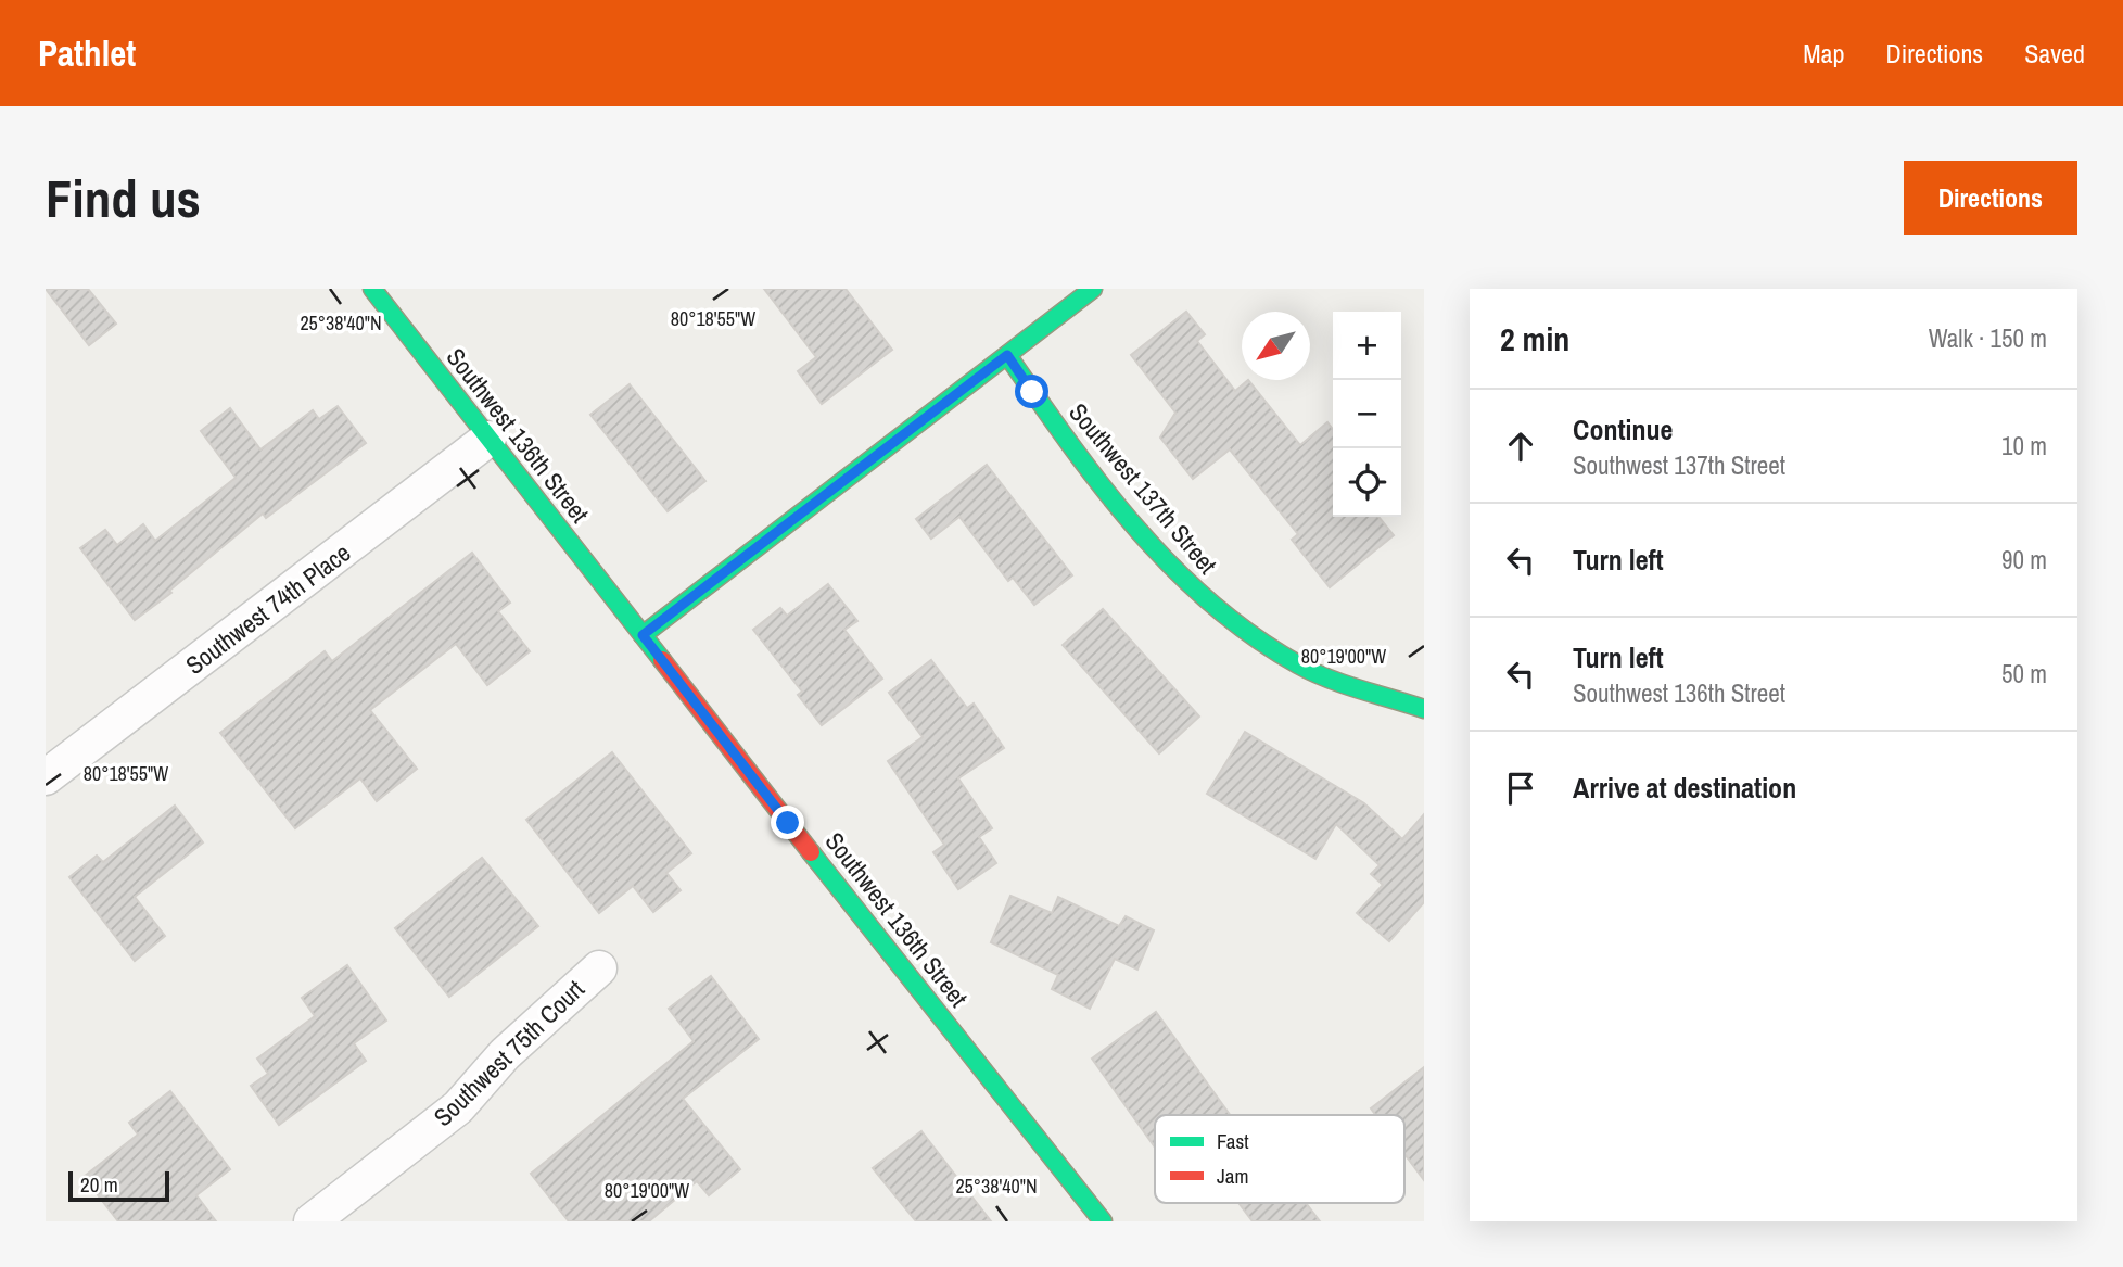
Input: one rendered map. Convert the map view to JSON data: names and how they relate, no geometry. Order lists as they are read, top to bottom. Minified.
{"streets":{"street":["Southwest 136th Street","Southwest 137th Street","Southwest 74th Place","Southwest 75th Court"]},"crossings":[["Southwest 136th Street","Southwest 74th Place"]],"legend":["Fast","Jam"],"scale_bar":"20 m","north":"bottom left","page":{"header":"Pathlet","nav":["Map","Directions","Saved"],"buttons":"Directions","title":"Find us","heading":["2 min","Walk · 150 m"],"map_buttons":["+","−"],"list":[["Continue","Southwest 137th Street","10 m"],["Turn left","90 m"],["Turn left","Southwest 136th Street","50 m"],"Arrive at destination"],"scale":"20 m"},"coordinates":["80°18'55\"W","25°38'40\"N","80°19'00\"W"]}
